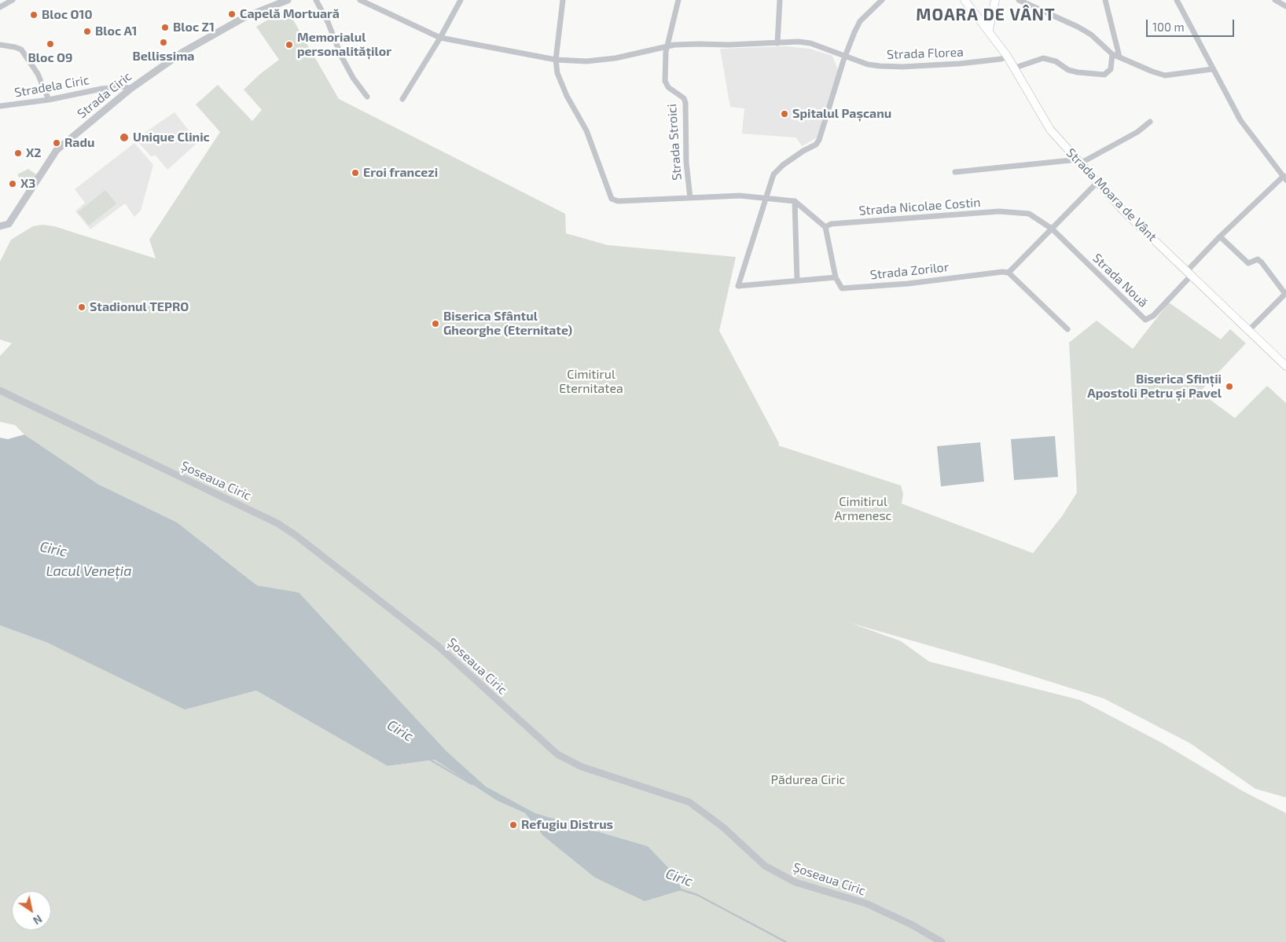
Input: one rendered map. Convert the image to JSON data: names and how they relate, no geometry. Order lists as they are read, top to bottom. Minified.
{"streets":{"main road":["Strada Moara de Vânt"],"street":["Strada Florea","Stradela Ciric","Strada Ciric","Strada Stroici","Strada Nicolae Costin","Strada Zorilor","Strada Nouă","Șoseaua Ciric"]},"crossings":[["Strada Florea","Strada Stroici"],["Strada Florea","Strada Moara de Vânt"],["Stradela Ciric","Strada Ciric"],["Strada Moara de Vânt","Strada Nouă"],["Strada Nicolae Costin","Strada Nouă"]],"districts":["MOARA DE VÂNT"],"water":["Ciric","Lacul Veneția"],"parks":["Cimitirul Eternitatea","Cimitirul Armenesc","Pădurea Ciric"],"places":["Capelă Mortuară","Bloc O10","Bloc Z1","Bloc A1","Bellissima","Bloc O9","Memorialul personalităților","Spitalul Pașcanu","Unique Clinic","Radu","X2","Eroi francezi","X3","Stadionul TEPRO","Biserica Sfântul Gheorghe (Eternitate)","Biserica Sfinții Apostoli Petru și Pavel","Refugiu Distrus"],"scale_bar":"100 m","north":"bottom right"}
